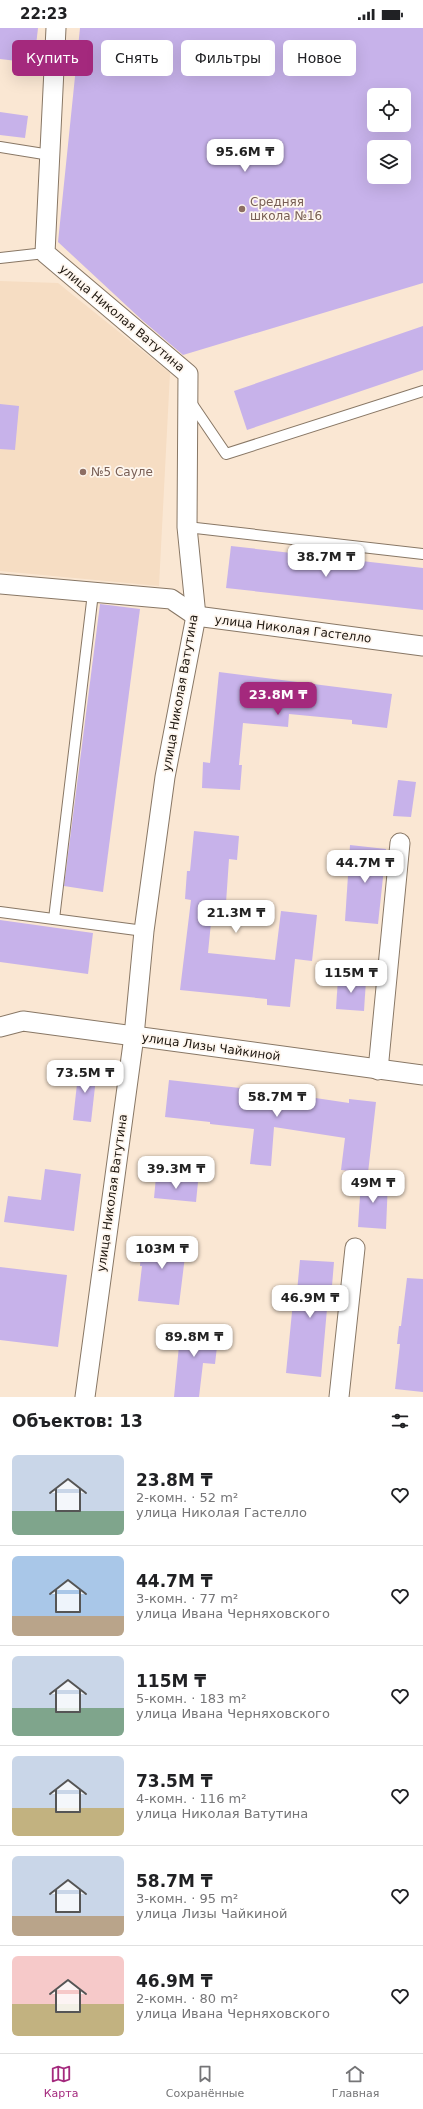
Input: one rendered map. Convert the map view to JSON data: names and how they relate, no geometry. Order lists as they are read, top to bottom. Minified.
{"streets":{"street":["улица Николая Ватутина","улица Николая Гастелло","улица Лизы Чайкиной"]},"crossings":[["улица Николая Ватутина","улица Николая Гастелло"],["улица Николая Ватутина","улица Лизы Чайкиной"]],"places":["Средняя школа №16","№5 Сауле"],"page":{"status":"22:23","chip":["Купить","Снять","Фильтры","Новое"],"price":["95.6M ₸","38.7M ₸","23.8M ₸","44.7M ₸","21.3M ₸","115M ₸","73.5M ₸","58.7M ₸","39.3M ₸","49M ₸","103M ₸","46.9M ₸","89.8M ₸"],"heading":"Объектов: 13","list":[{"name":"23.8M ₸","note":"2-комн. · 52 m² · улица Николая Гастелло"},{"name":"44.7M ₸","note":"3-комн. · 77 m² · улица Ивана Черняховского"},{"name":"115M ₸","note":"5-комн. · 183 m² · улица Ивана Черняховского"},{"name":"73.5M ₸","note":"4-комн. · 116 m² · улица Николая Ватутина"},{"name":"58.7M ₸","note":"3-комн. · 95 m² · улица Лизы Чайкиной"},{"name":"46.9M ₸","note":"2-комн. · 80 m² · улица Ивана Черняховского"}],"tabs":["Карта","Сохранённые","Главная"]}}
